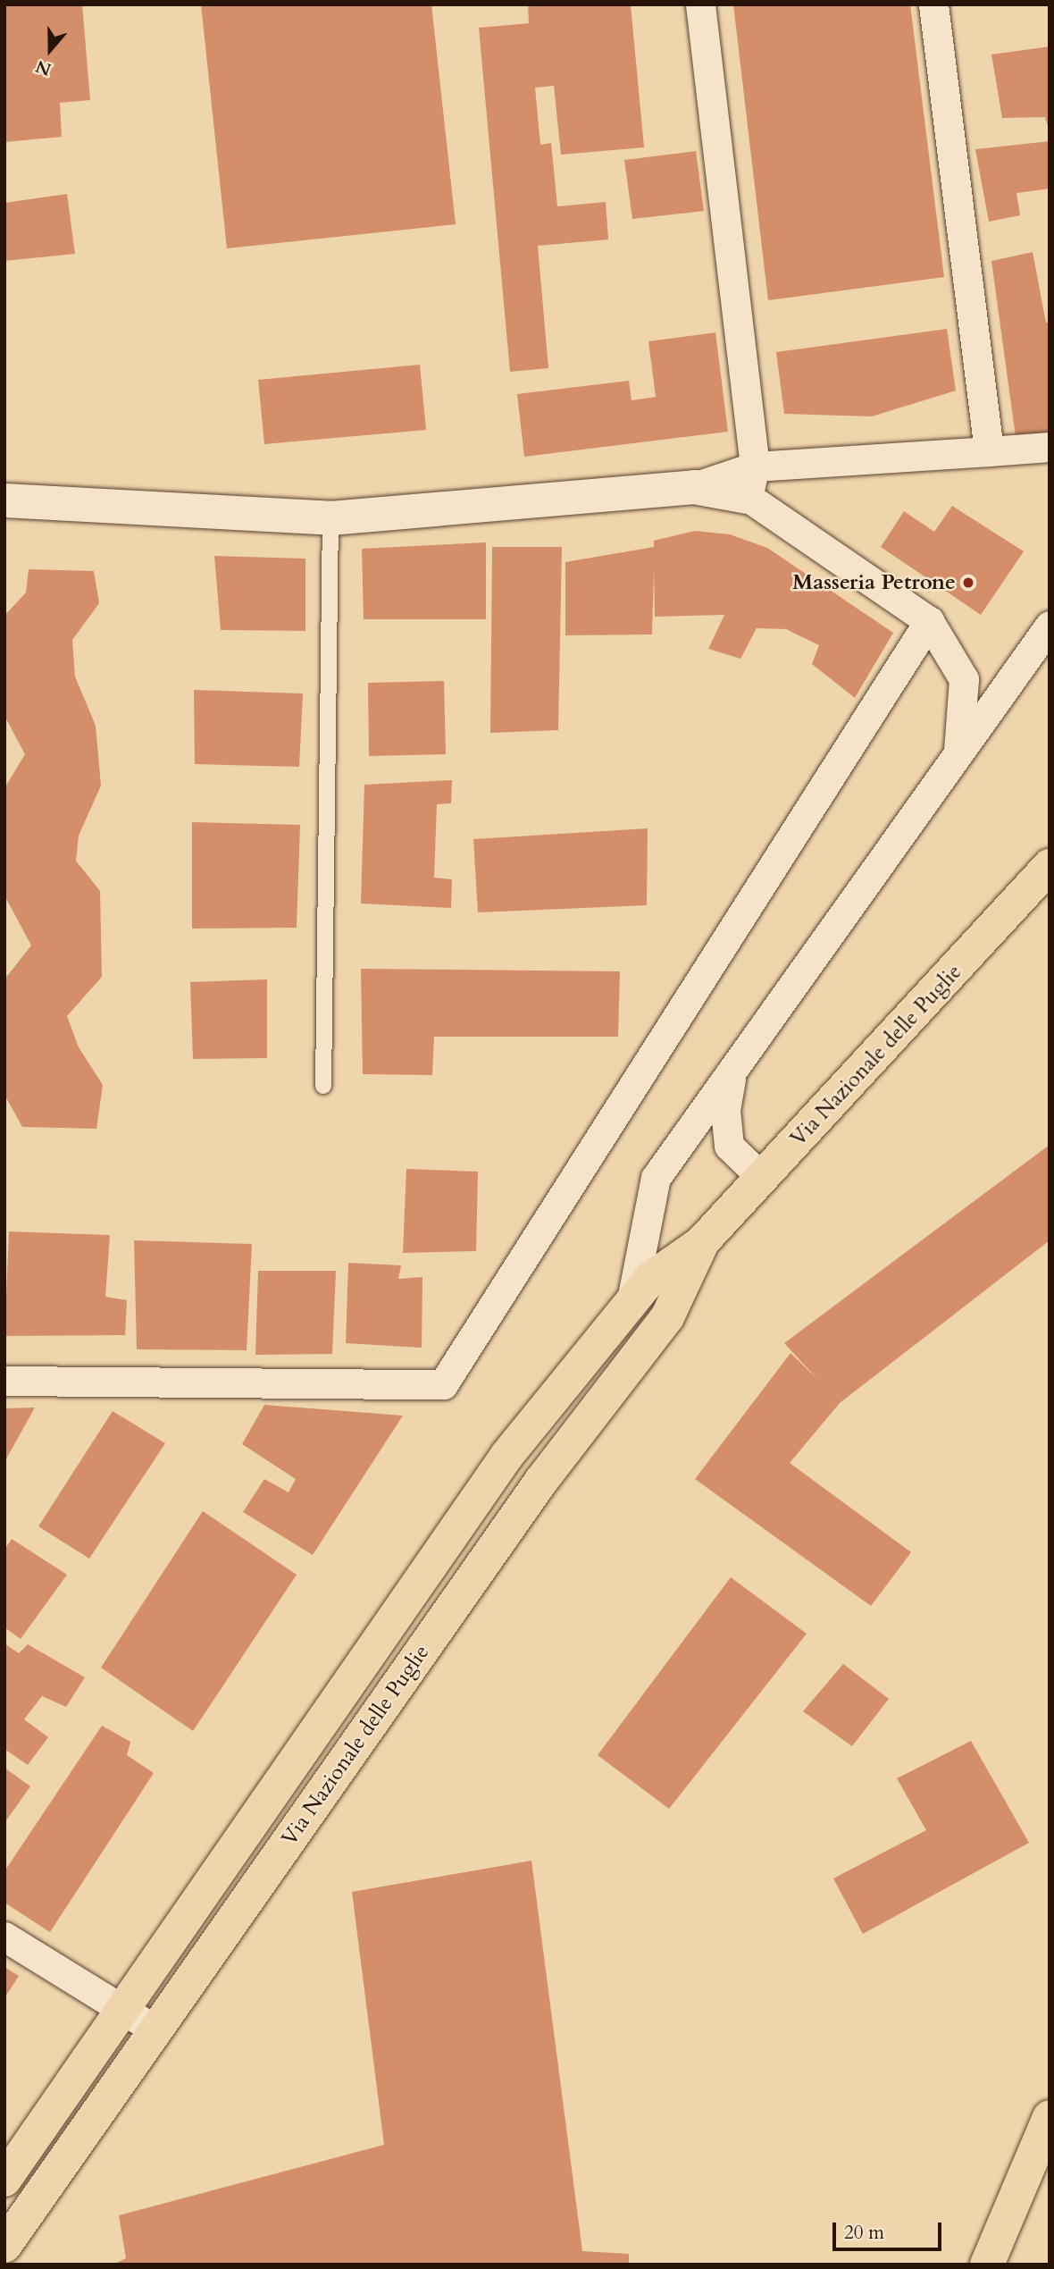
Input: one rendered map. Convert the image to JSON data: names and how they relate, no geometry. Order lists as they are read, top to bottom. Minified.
{"streets":{"main road":["Via Nazionale delle Puglie"]},"places":["Masseria Petrone"],"scale_bar":"20 m","north":"bottom"}
